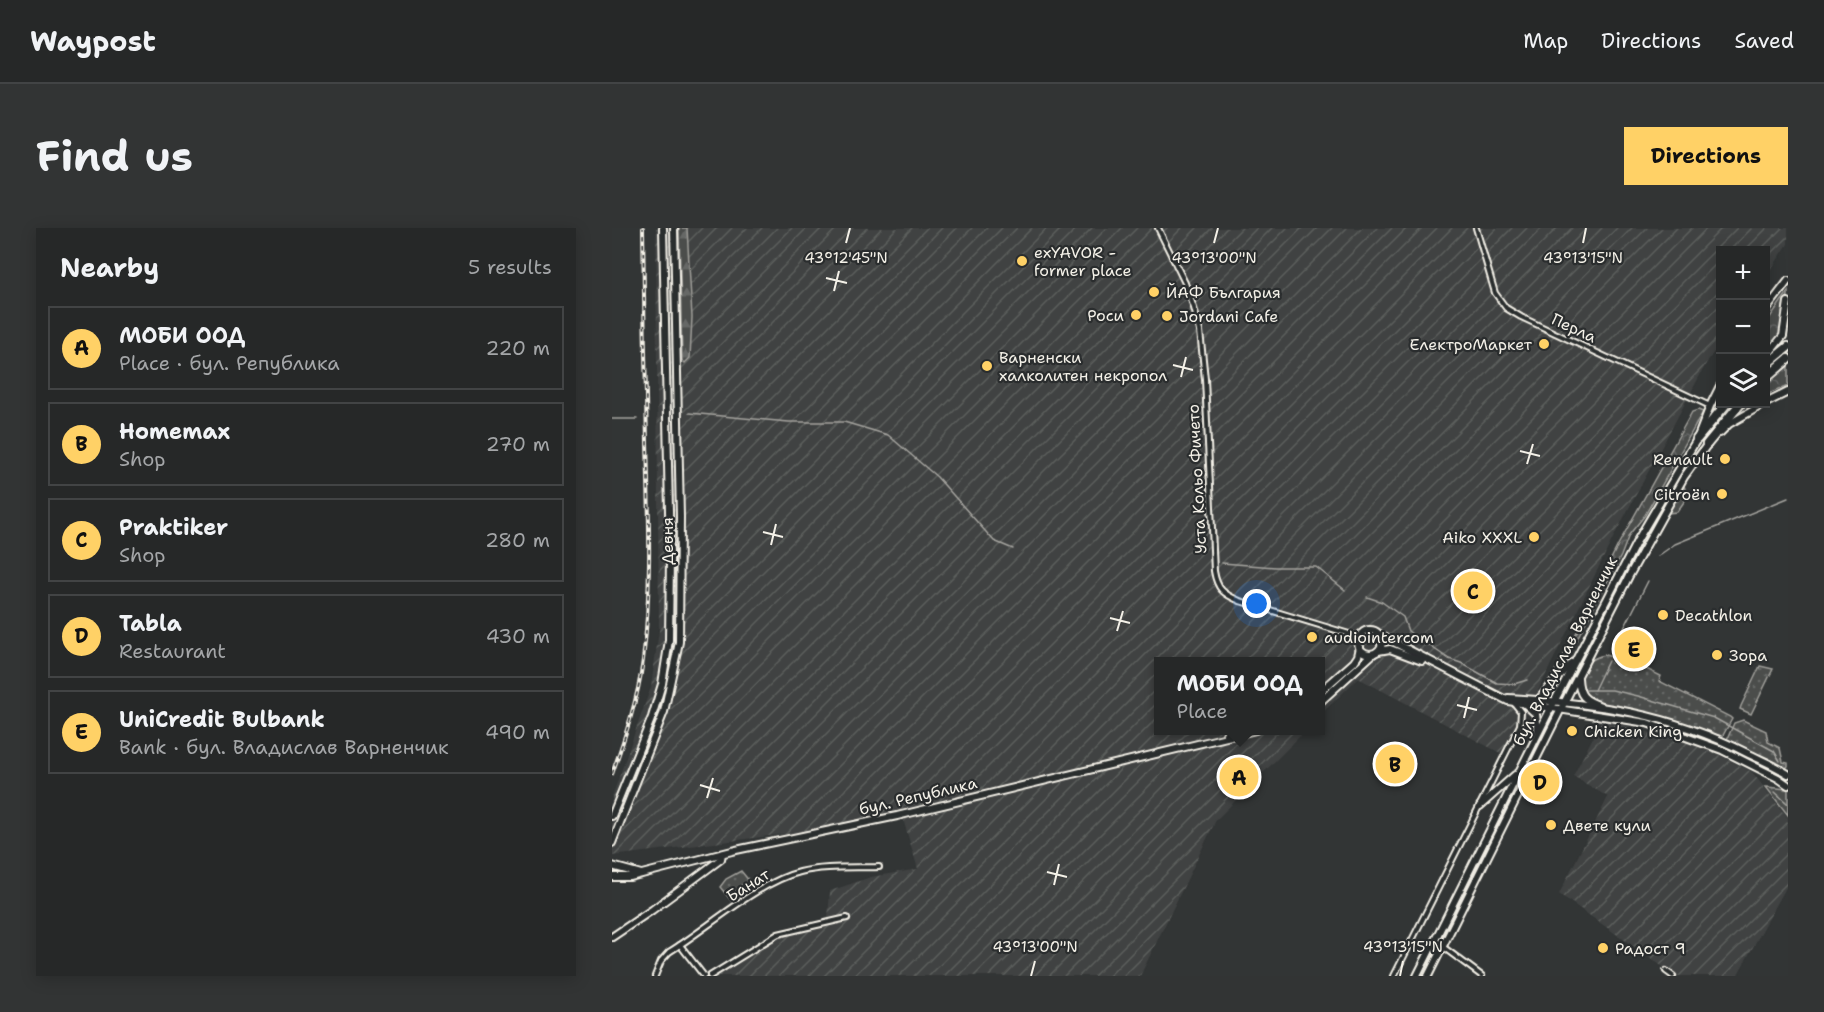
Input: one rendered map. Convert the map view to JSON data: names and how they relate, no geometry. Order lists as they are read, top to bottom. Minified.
{"streets":{"main road":["Девня","бул. Владислав Варненчик","бул. Република"],"street":["Перла","Уста Кольо Фичето","Банат"]},"crossings":[["Перла","бул. Владислав Варненчик"]],"places":["exYAVOR - former place","ЙАФ България","Роси","Jordani Cafe","ЕлектроМаркет","Варненски халколитен некропол","Renault","Citroën","Aiko XXXL","Decathlon","audiointercom","Зора","Chicken King","Двете кули","Радост 9"],"page":{"header":"Waypost","nav":["Map","Directions","Saved"],"buttons":"Directions","title":"Find us","heading":["Nearby","5 results"],"map_buttons":["+","−"],"list":[{"mark":"A","name":"МОБИ ООД","note":"Place · бул. Република","value":"220 m"},{"mark":"B","name":"Homemax","note":"Shop","value":"270 m"},{"mark":"C","name":"Praktiker","note":"Shop","value":"280 m"},{"mark":"D","name":"Tabla","note":"Restaurant","value":"430 m"},{"mark":"E","name":"UniCredit Bulbank","note":"Bank · бул. Владислав Варненчик","value":"490 m"}],"pins":["C","E","B","A","D"],"popup":["МОБИ ООД","Place"]},"coordinates":["43°12'45\"N","43°13'00\"N","43°13'15\"N"]}
